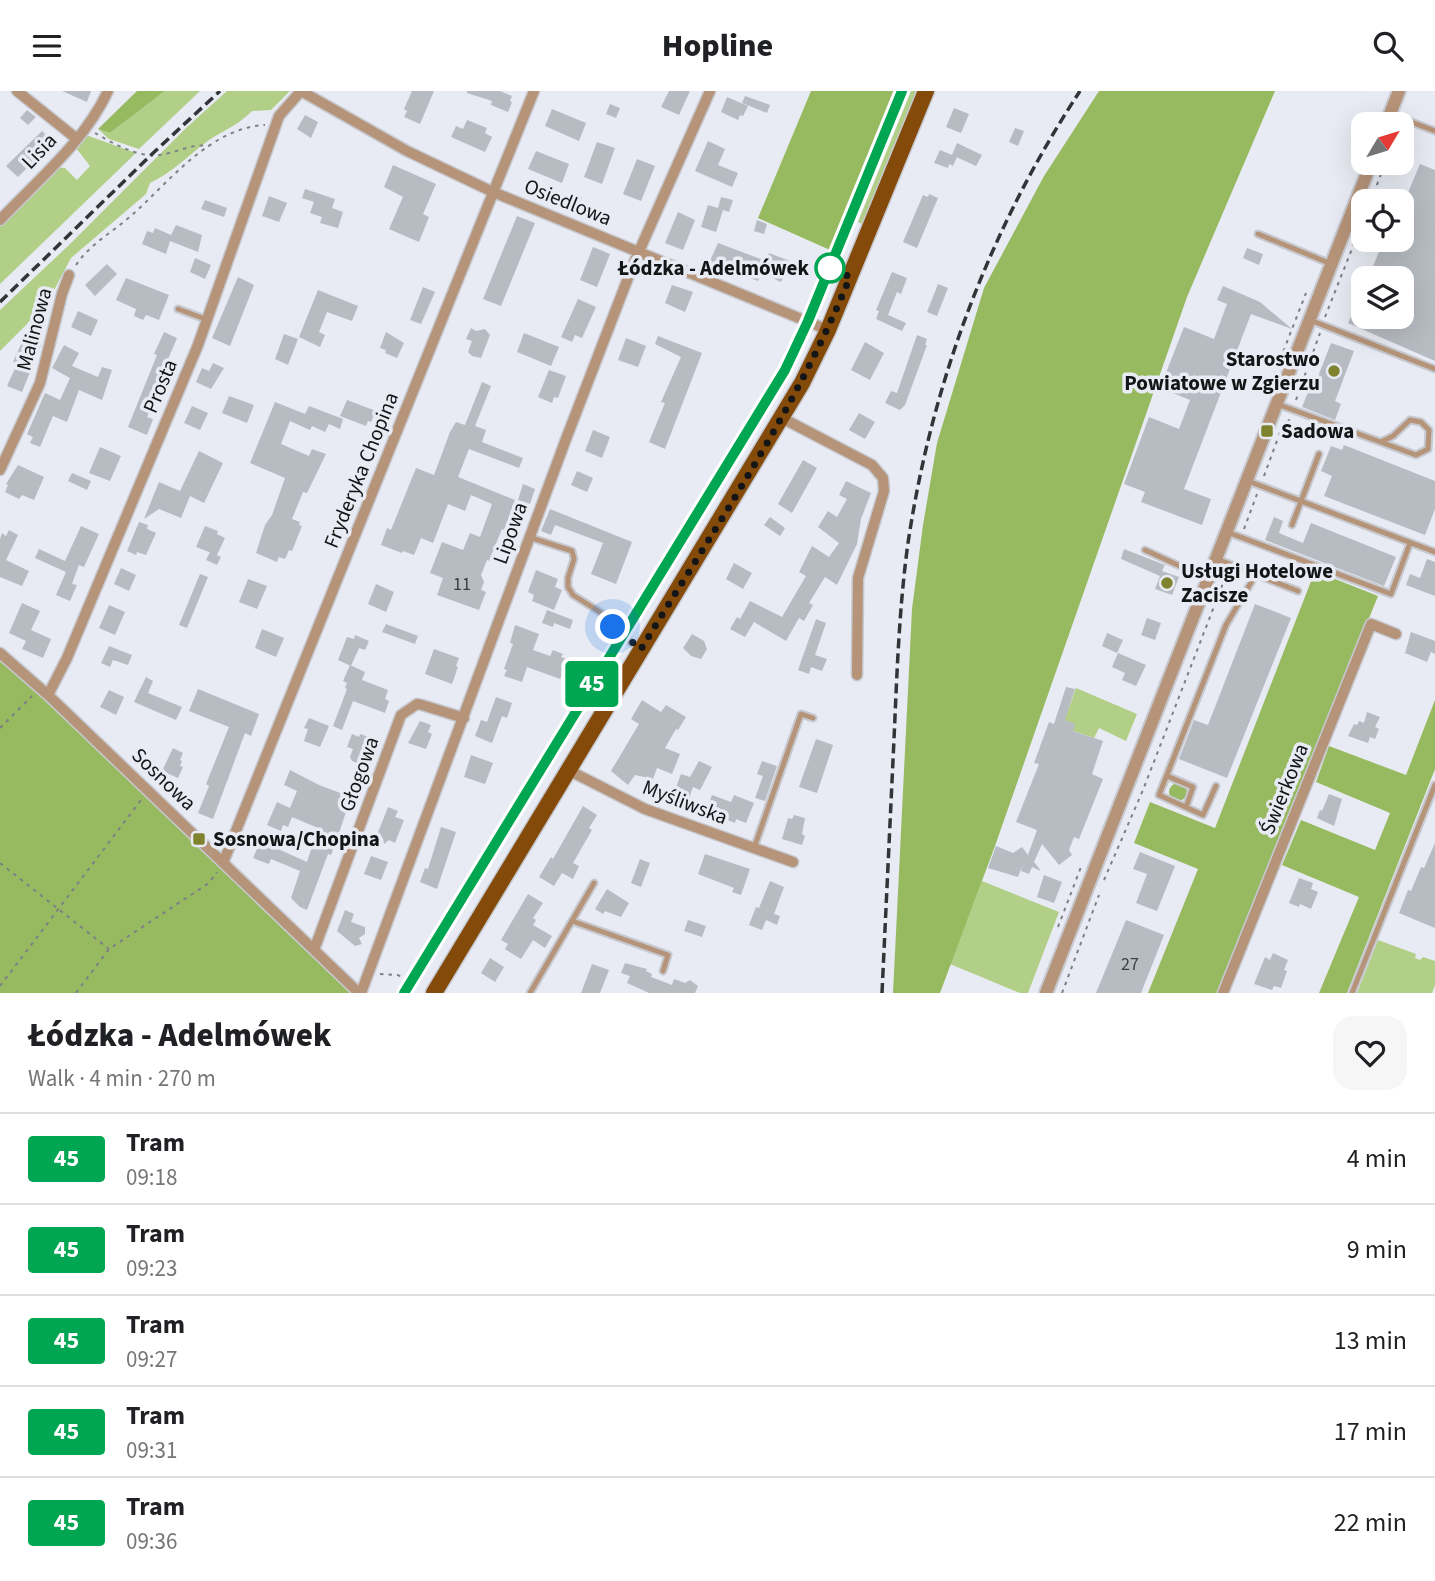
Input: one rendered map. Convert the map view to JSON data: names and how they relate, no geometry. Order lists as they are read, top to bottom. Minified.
{"streets":{"street":["Lisia","Osiedlowa","Malinowa","Prosta","Fryderyka Chopina","Lipowa","Głogowa","Sosnowa","Świerkowa","Myśliwska"]},"crossings":[["Osiedlowa","Prosta"],["Osiedlowa","Fryderyka Chopina"],["Osiedlowa","Lipowa"],["Prosta","Sosnowa"],["Fryderyka Chopina","Sosnowa"],["Lipowa","Głogowa"],["Lipowa","Sosnowa"],["Głogowa","Sosnowa"]],"places":{"other":["Łódzka - Adelmówek","Starostwo Powiatowe w Zgierzu","Usługi Hotelowe Zacisze"],"transit":["Sadowa","Sosnowa/Chopina"]},"lines":["tram line 45"],"house_numbers":["11","27"],"north":"top right","page":{"header":"Hopline","on_map":"45","heading":["Łódzka - Adelmówek","Walk · 4 min · 270 m"],"list":[{"mark":"45","name":"Tram","note":"09:18","value":"4 min"},{"mark":"45","name":"Tram","note":"09:23","value":"9 min"},{"mark":"45","name":"Tram","note":"09:27","value":"13 min"},{"mark":"45","name":"Tram","note":"09:31","value":"17 min"},{"mark":"45","name":"Tram","note":"09:36","value":"22 min"}]}}
